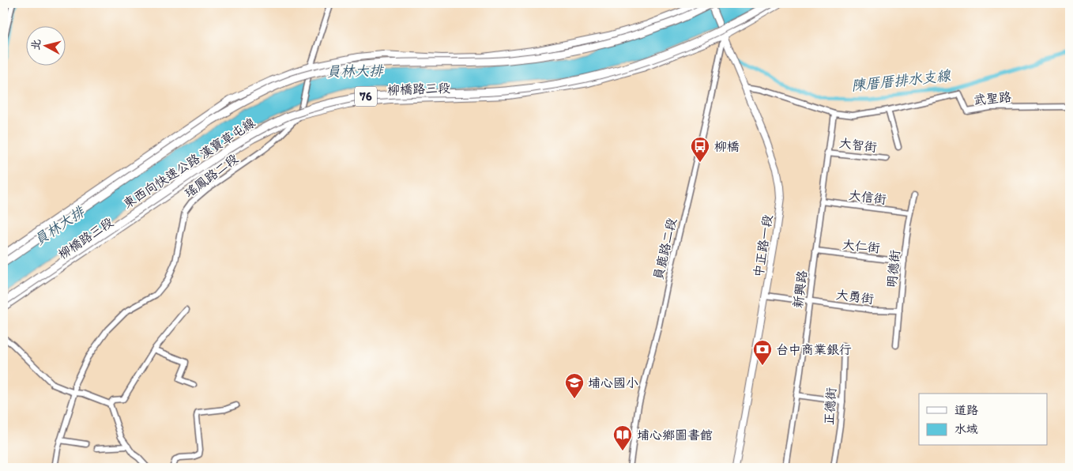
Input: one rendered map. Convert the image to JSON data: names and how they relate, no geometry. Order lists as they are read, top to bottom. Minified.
{"streets":{"highway":["76","東西向快速公路 漢寶草屯線"],"main road":["柳橋路三段","中正路一段"],"street":["武聖路","大智街","瑤鳳路二段","大信街","大仁街","員鹿路二段","明德街","新興路","大勇街","正德街"]},"crossings":[["柳橋路三段","瑤鳳路二段"],["柳橋路三段","中正路一段"],["柳橋路三段","員鹿路二段"],["武聖路","中正路一段"],["武聖路","新興路"],["大智街","新興路"],["東西向快速公路 漢寶草屯線","中正路一段"],["大信街","明德街"],["大信街","新興路"],["中正路一段","員鹿路二段"],["中正路一段","大勇街"],["大仁街","明德街"],["大仁街","新興路"],["明德街","大勇街"],["新興路","大勇街"]],"water":["員林大排","陳厝厝排水支線"],"places":{"bus stop":["柳橋"],"bank":["台中商業銀行"],"school or university":["埔心國小"],"library":["埔心鄉圖書館"]},"legend":["道路","水域"],"north":"left"}
